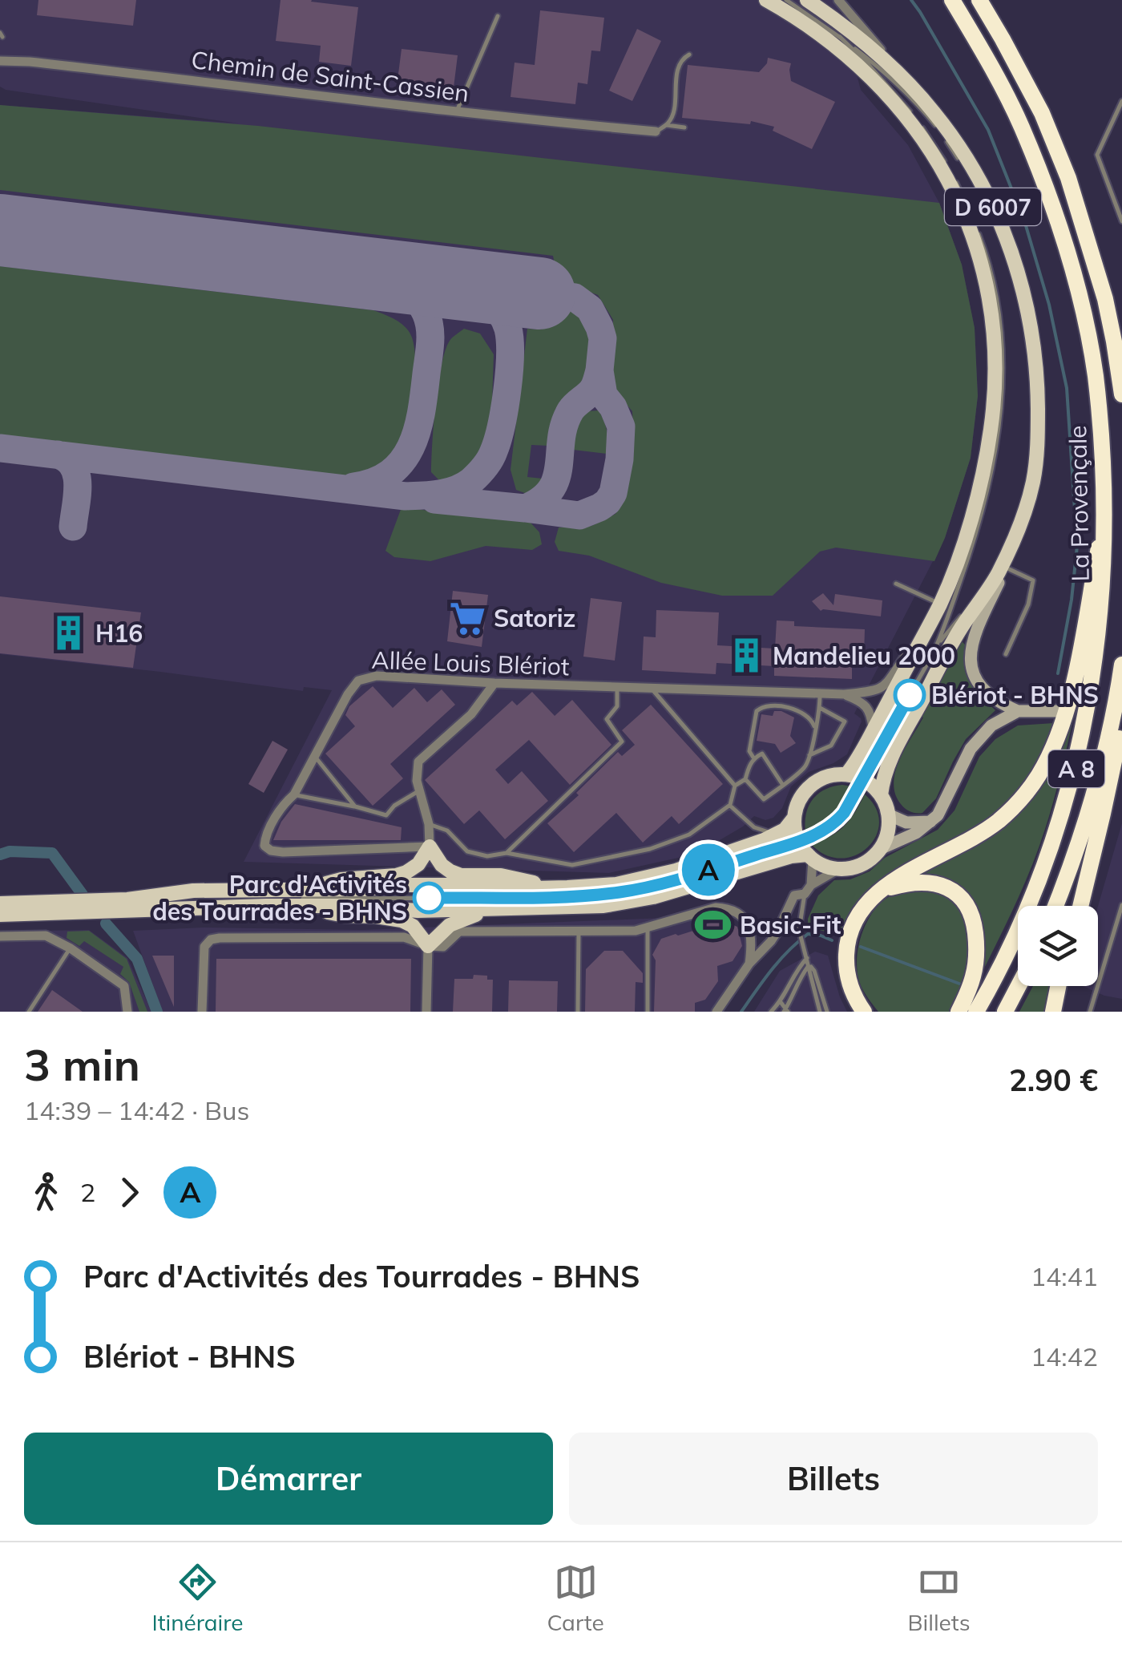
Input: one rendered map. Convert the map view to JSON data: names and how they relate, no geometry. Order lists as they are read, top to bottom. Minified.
{"streets":{"highway":["La Provençale","A 8"],"main road":["D 6007"],"street":["Chemin de Saint-Cassien","Allée Louis Blériot"]},"crossings":[["D 6007","Allée Louis Blériot"]],"places":{"supermarket":["Satoriz"],"building":["H16","Mandelieu 2000"],"other":["Blériot - BHNS","Parc d'Activités des Tourrades - BHNS"],"sports":["Basic-Fit"]},"lines":["bus line A"],"page":{"on_map":"A","heading":["3 min","14:39 – 14:42 · Bus","2.90 €"],"legs":["2","A"],"list":[{"name":"Parc d'Activités des Tourrades - BHNS","value":"14:41"},{"name":"Blériot - BHNS","value":"14:42"}],"buttons":["Démarrer","Billets"],"tabs":["Itinéraire","Carte","Billets"]}}
